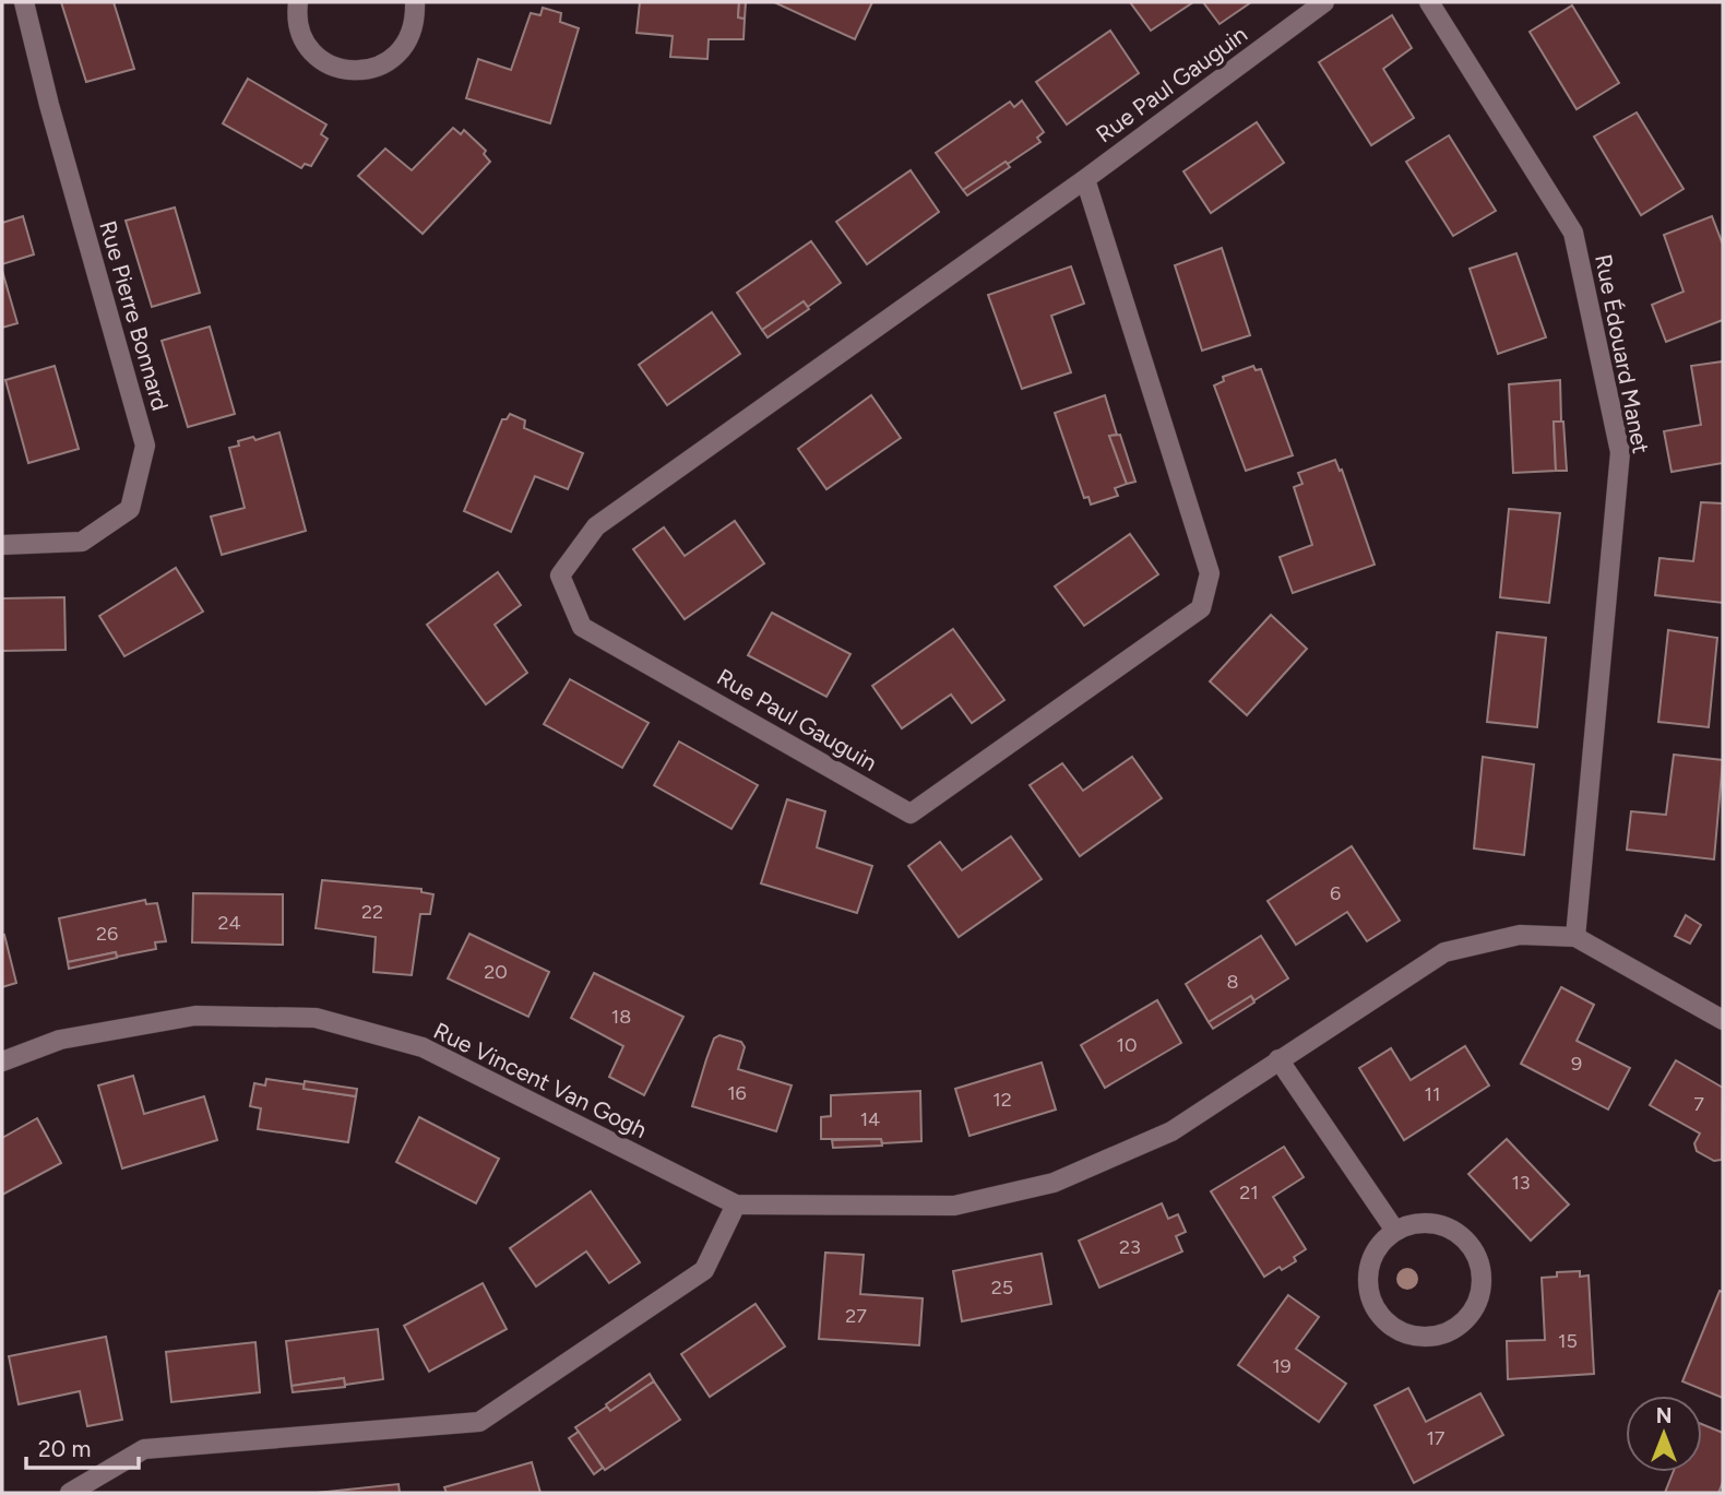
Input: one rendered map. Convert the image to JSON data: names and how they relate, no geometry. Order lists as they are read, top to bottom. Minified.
{"streets":{"street":["Rue Paul Gauguin","Rue Pierre Bonnard","Rue Édouard Manet","Rue Vincent Van Gogh"]},"crossings":[["Rue Édouard Manet","Rue Vincent Van Gogh"]],"house_numbers":["6","22","24","26","20","8","18","10","9","16","11","12","7","14","13","21","23","25","27","15","19","17"],"scale_bar":"20 m","north":"top"}
